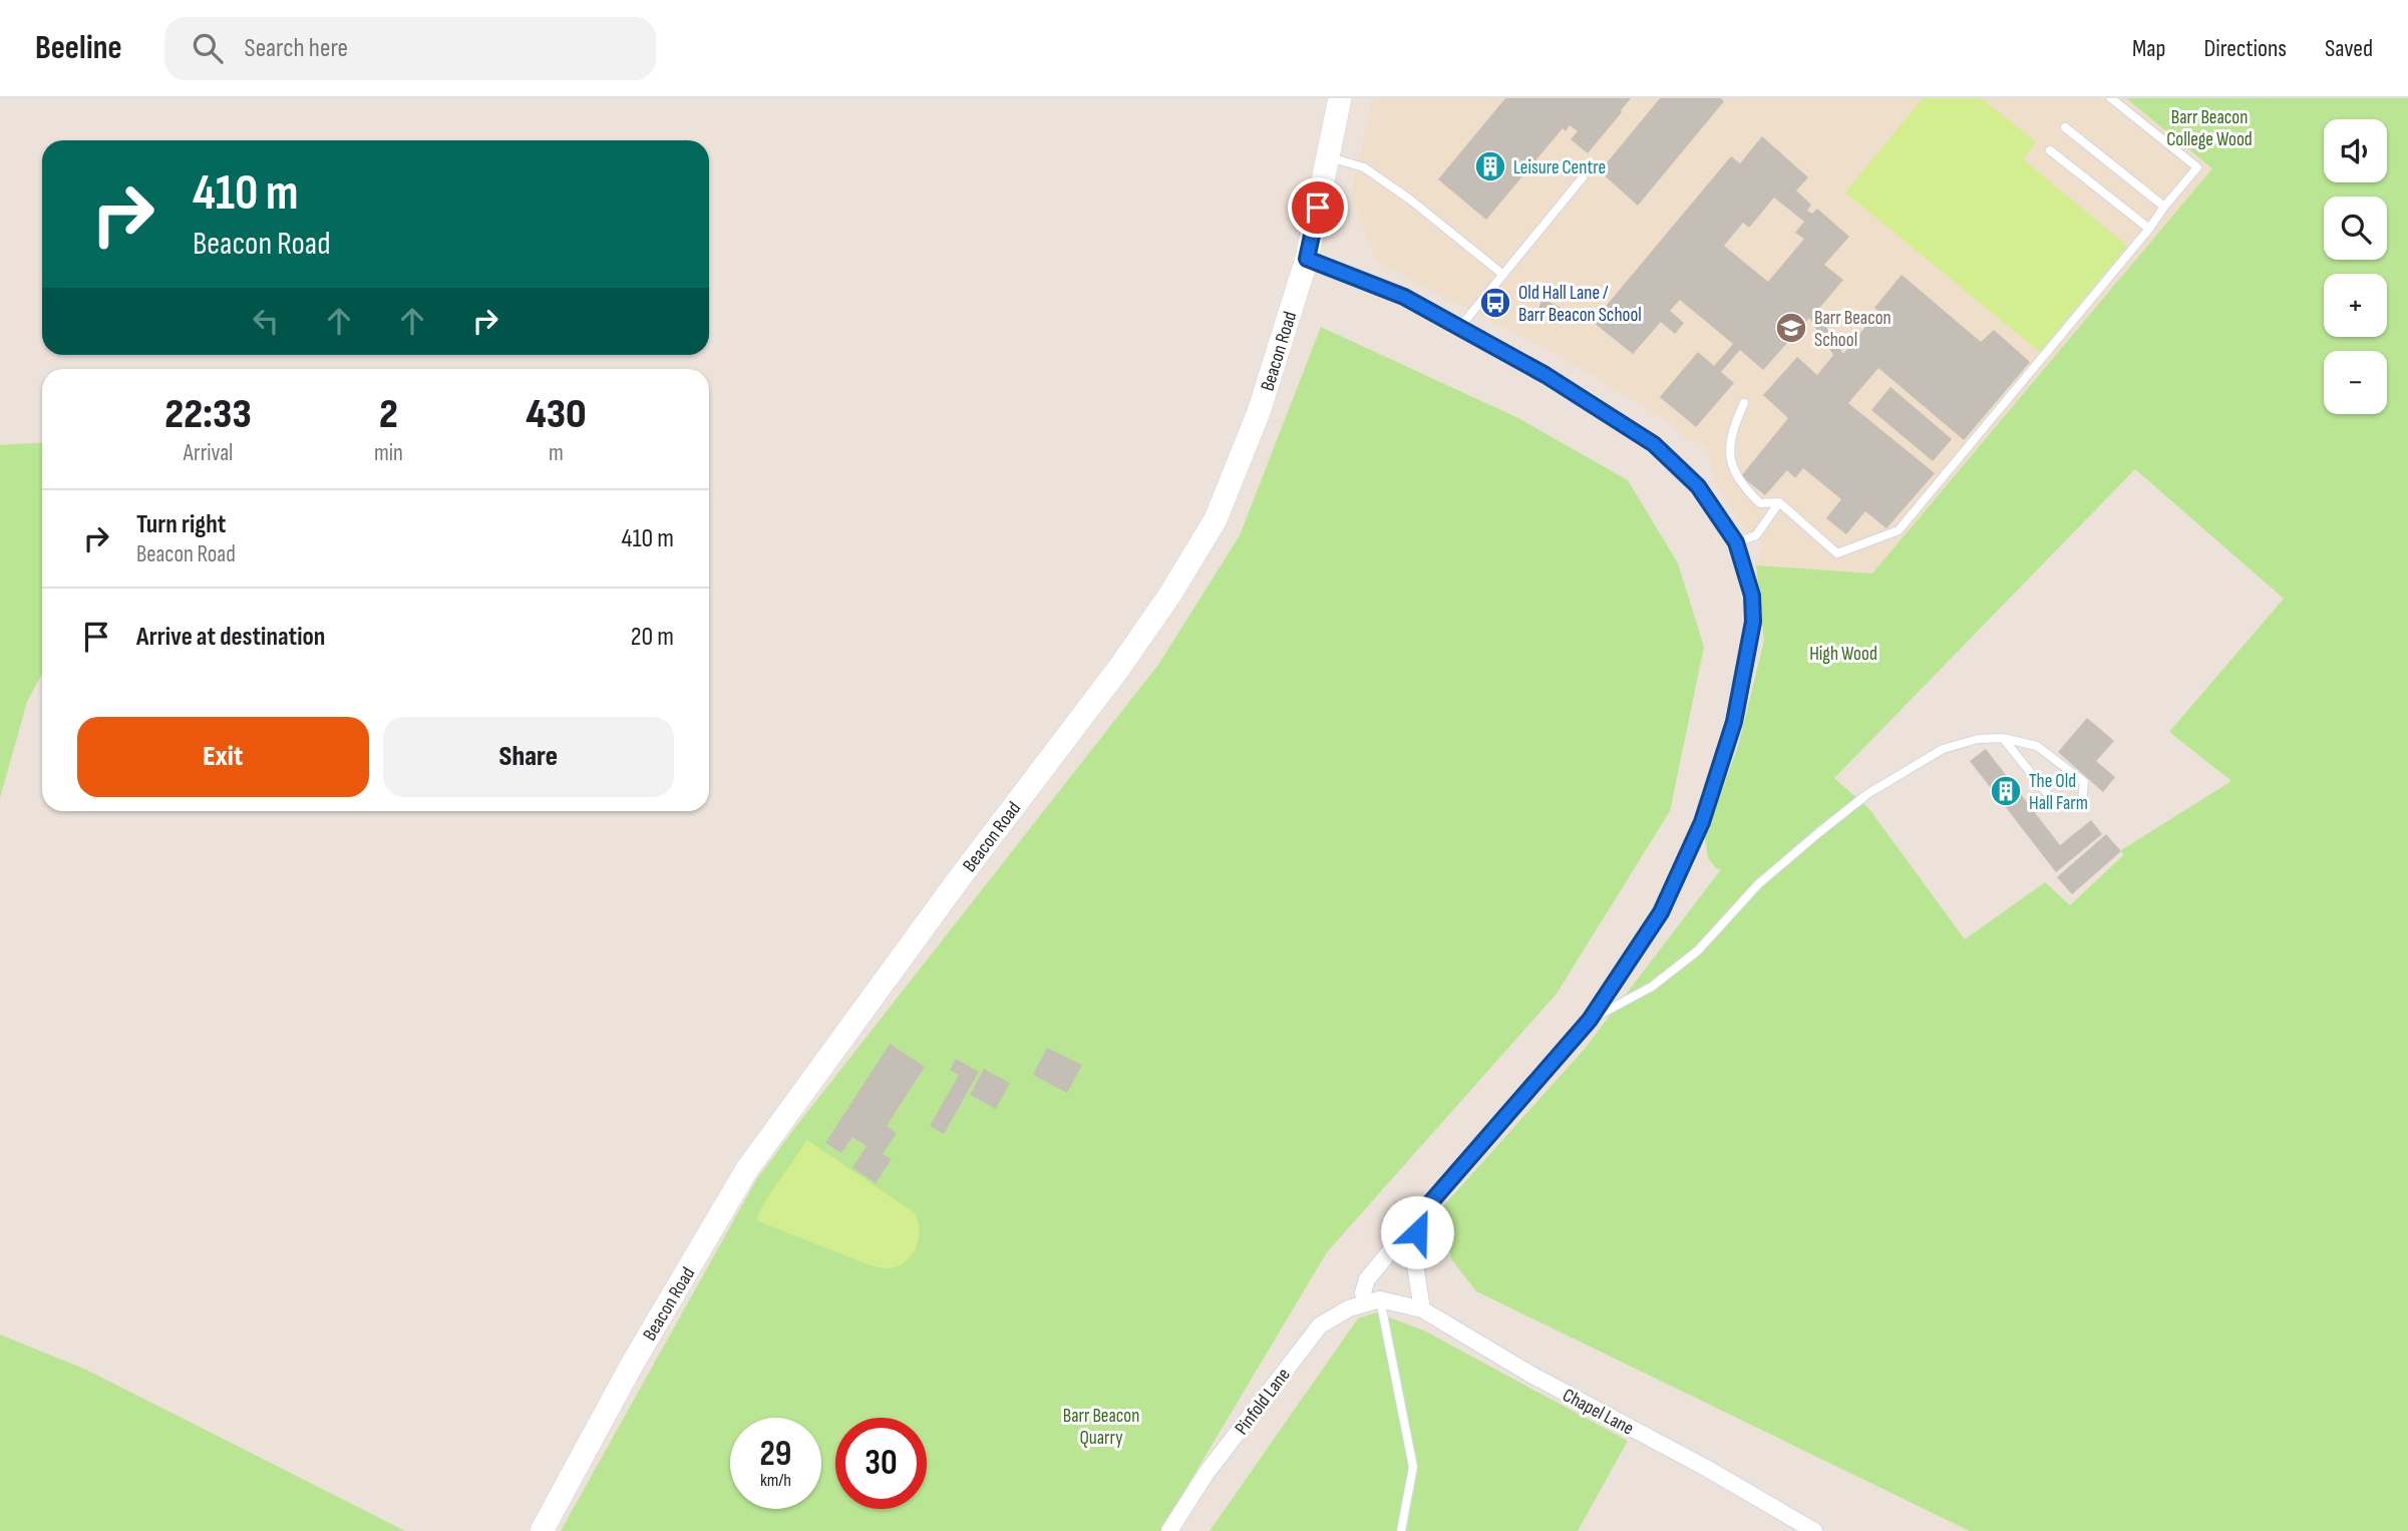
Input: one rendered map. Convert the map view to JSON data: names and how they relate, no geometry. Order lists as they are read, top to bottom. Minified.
{"streets":{"main road":["Beacon Road"],"street":["Pinfold Lane","Chapel Lane"]},"crossings":[["Pinfold Lane","Chapel Lane"]],"parks":["Barr Beacon College Wood","High Wood","Barr Beacon Quarry"],"places":{"building":["Leisure Centre","The Old Hall Farm"],"bus stop":["Old Hall Lane / Barr Beacon School"],"school or university":["Barr Beacon School"]},"page":{"header":"Beeline","search":"Search here","nav":["Map","Directions","Saved"],"map_buttons":["+","−"],"turn":["410 m","Beacon Road"],"eta":["22:33","Arrival","2","min","430","m"],"list":[{"name":"Turn right","note":"Beacon Road","value":"410 m"},{"name":"Arrive at destination","value":"20 m"}],"buttons":["Exit","Share"],"speed":"29 km/h","limit":"30"}}
